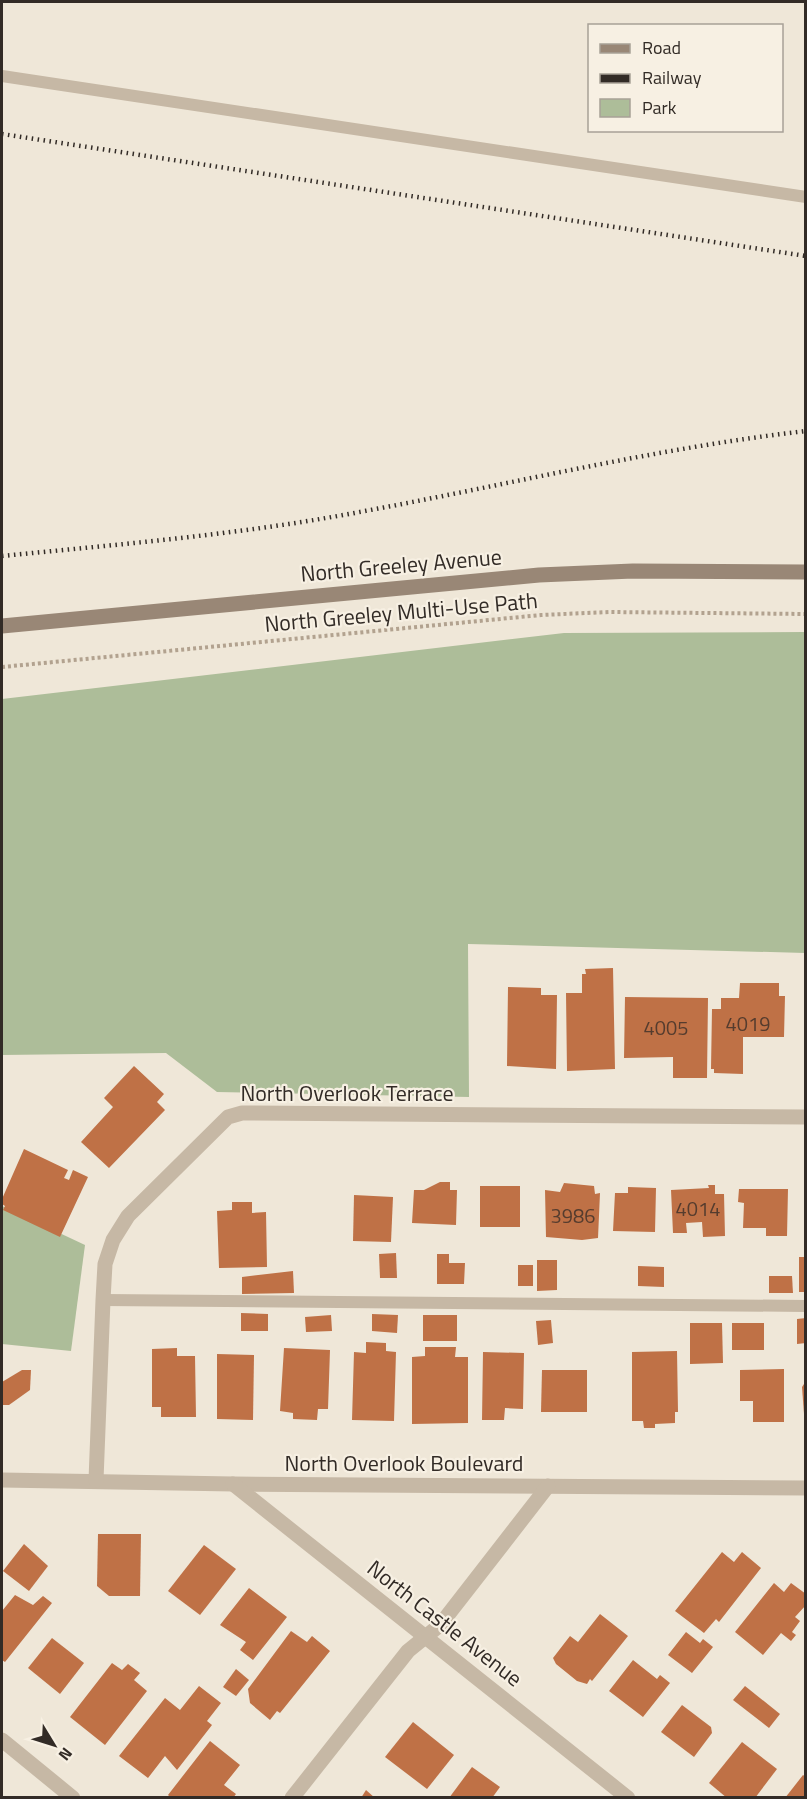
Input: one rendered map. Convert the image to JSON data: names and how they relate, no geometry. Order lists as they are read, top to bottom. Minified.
{"streets":{"main road":["North Greeley Avenue"],"street":["North Overlook Terrace","North Overlook Boulevard","North Castle Avenue"],"path":["North Greeley Multi-Use Path"]},"crossings":[["North Overlook Terrace","North Overlook Boulevard"],["North Overlook Boulevard","North Castle Avenue"]],"house_numbers":["4019","4005","4014","3986"],"legend":["Road","Railway","Park"],"north":"bottom right"}
